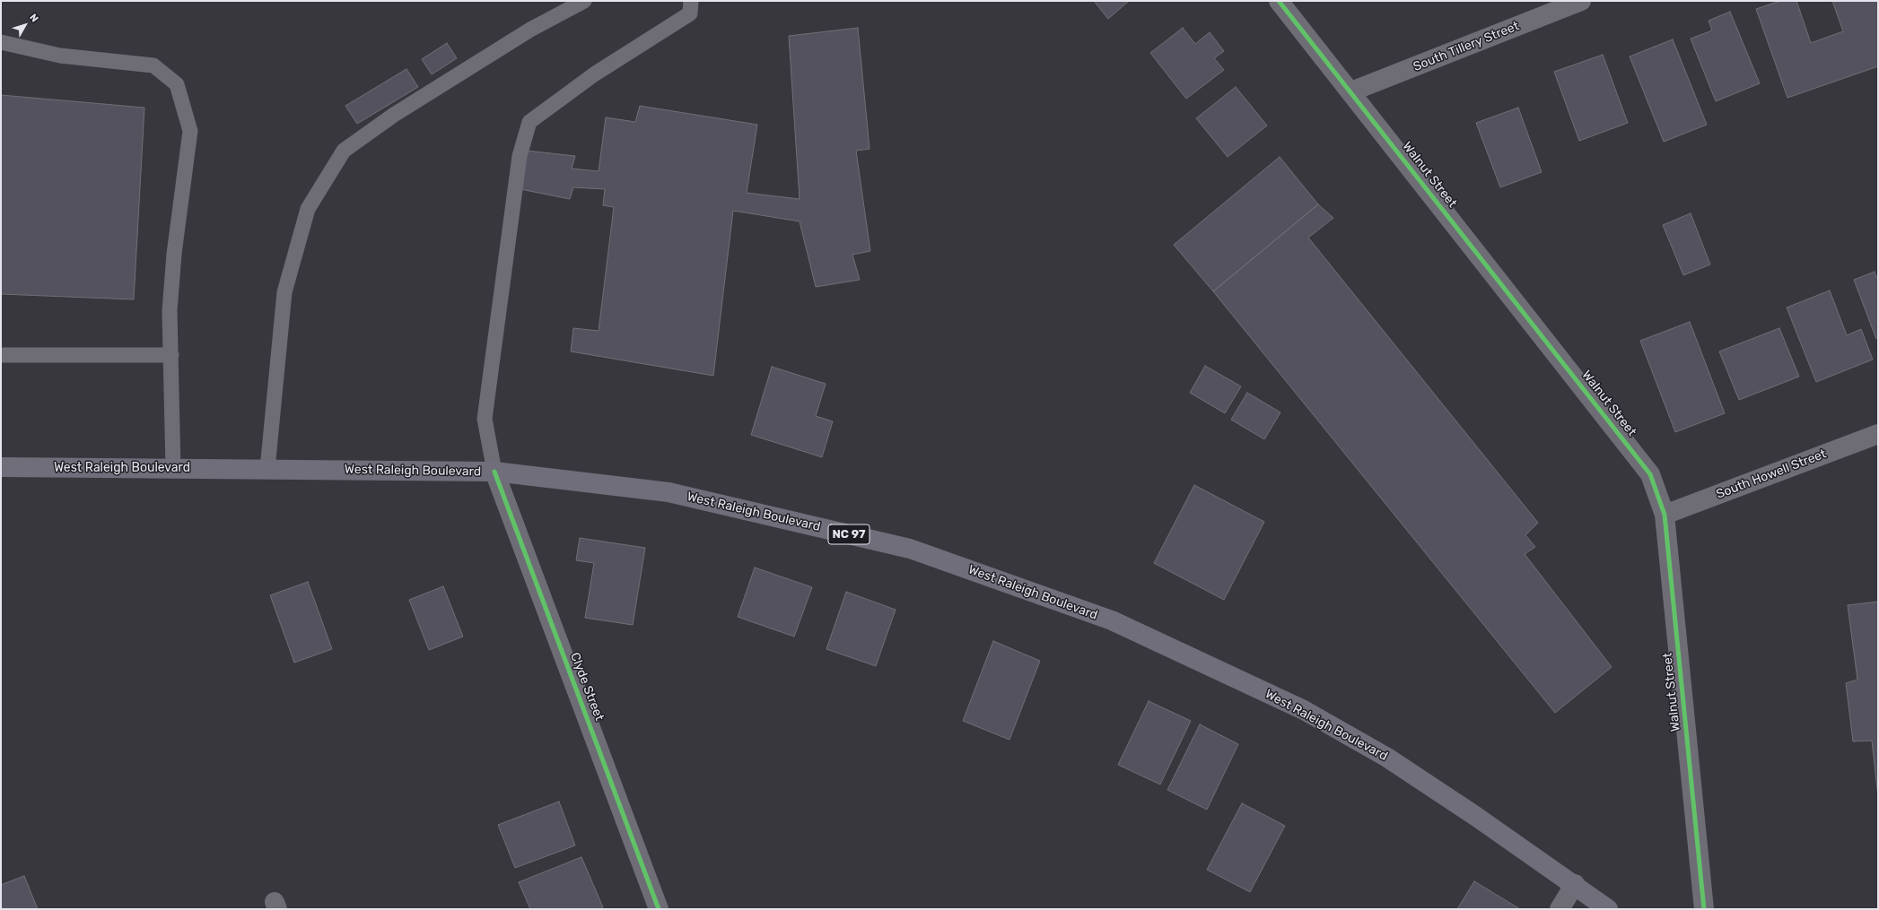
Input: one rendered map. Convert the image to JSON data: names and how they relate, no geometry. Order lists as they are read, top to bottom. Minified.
{"streets":{"main road":["West Raleigh Boulevard","NC 97"],"street":["South Tillery Street","Walnut Street","South Howell Street","Clyde Street"]},"crossings":[["South Tillery Street","Walnut Street"],["Walnut Street","South Howell Street"],["West Raleigh Boulevard","Clyde Street"]],"north":"top right"}
